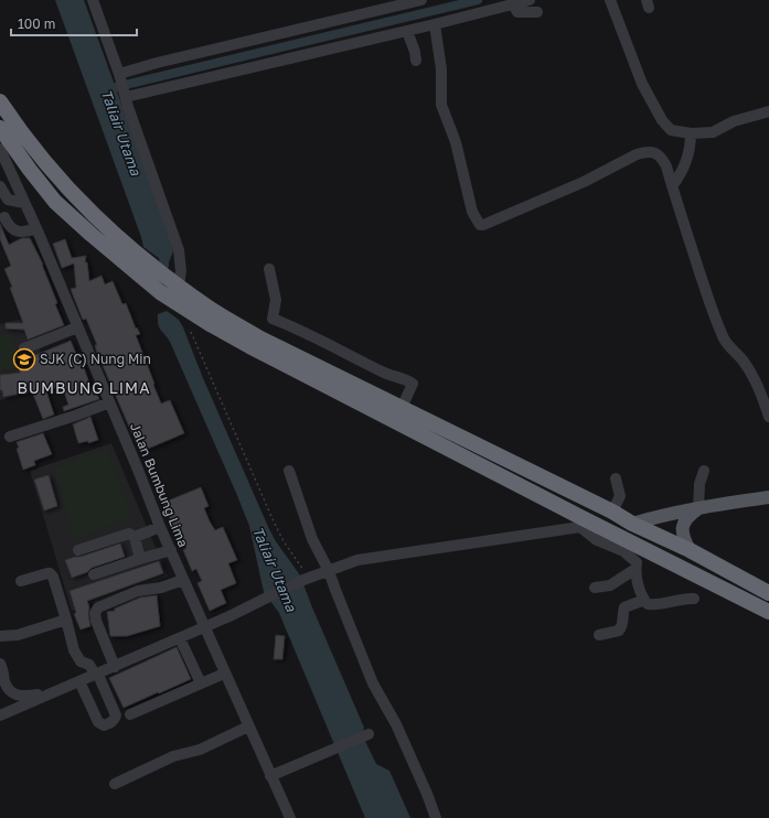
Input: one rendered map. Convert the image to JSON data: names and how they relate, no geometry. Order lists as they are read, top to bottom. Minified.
{"streets":{"street":["Jalan Bumbung Lima"]},"districts":["BUMBUNG LIMA"],"water":["Taliair Utama"],"places":{"school or university":["SJK (C) Nung Min"]},"scale_bar":"100 m"}
